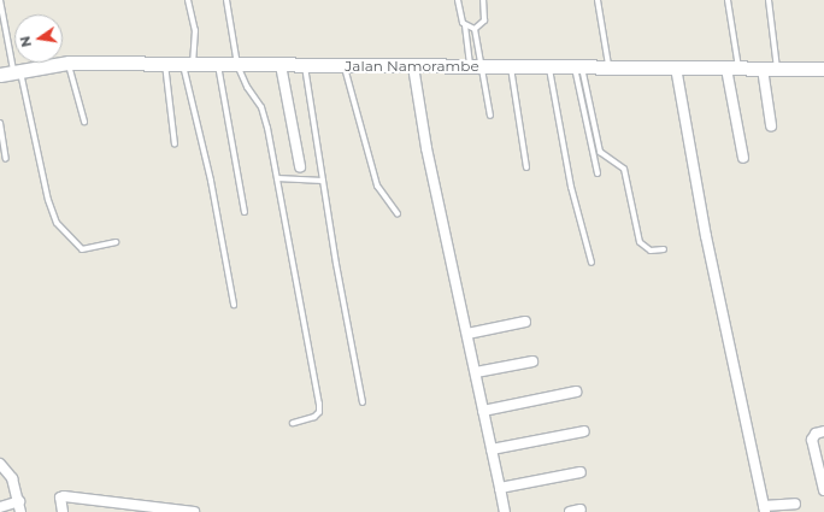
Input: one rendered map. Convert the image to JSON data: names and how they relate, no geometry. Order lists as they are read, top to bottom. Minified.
{"streets":{"main road":["Jalan Namorambe"]},"north":"left"}
